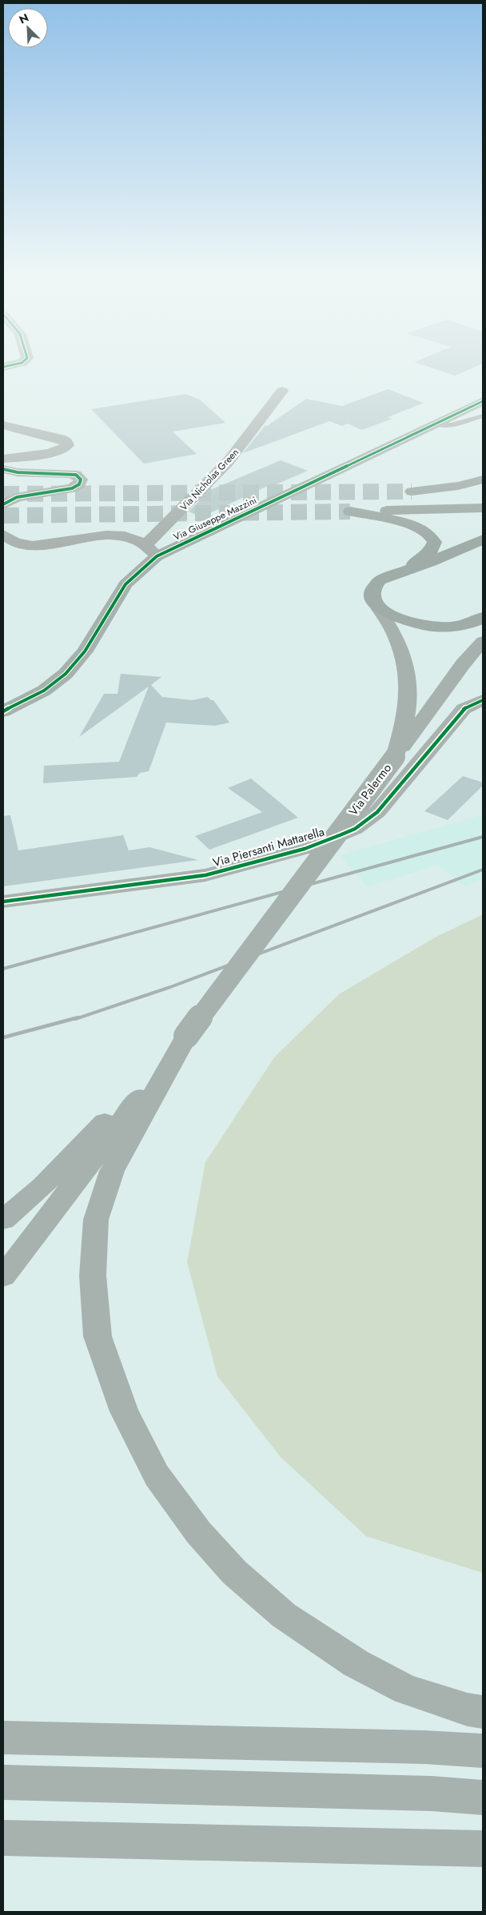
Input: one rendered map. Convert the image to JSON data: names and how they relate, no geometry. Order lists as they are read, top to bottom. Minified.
{"streets":{"main road":["Via Giuseppe Mazzini","Via Palermo"],"street":["Via Nicholas Green","Via Piersanti Mattarella"]},"north":"top left"}
